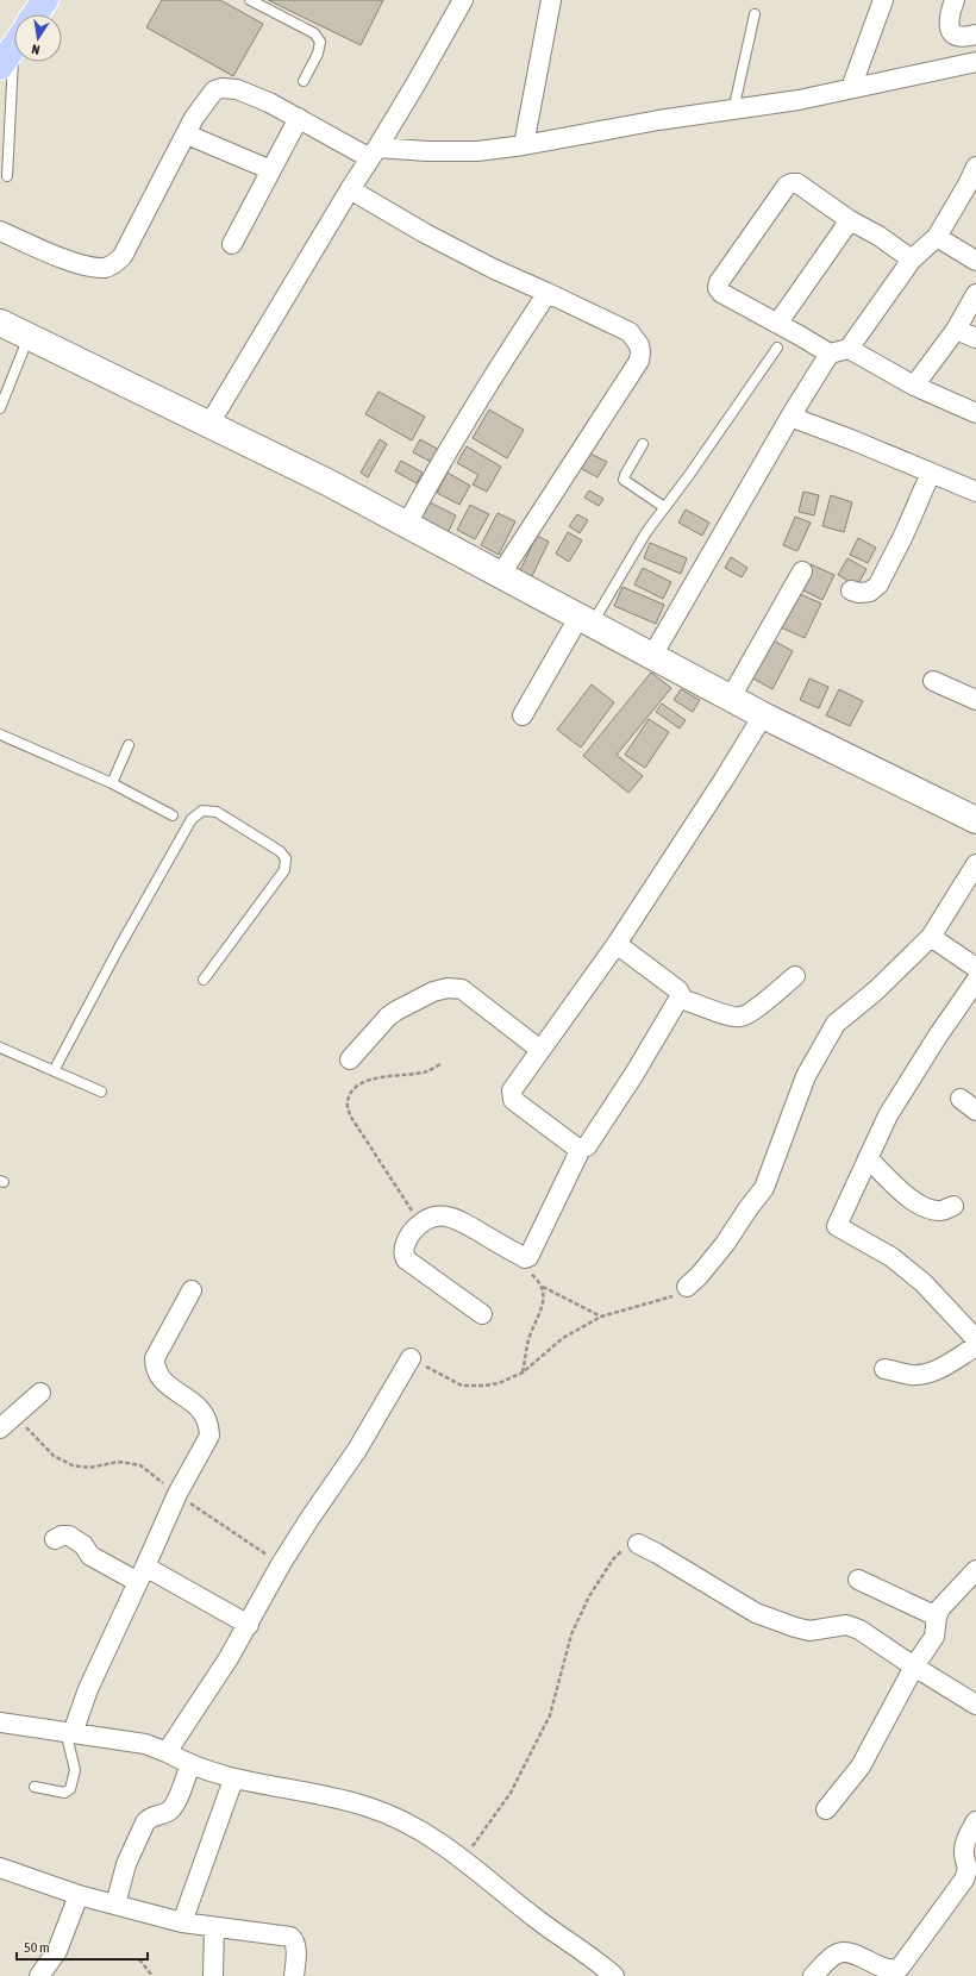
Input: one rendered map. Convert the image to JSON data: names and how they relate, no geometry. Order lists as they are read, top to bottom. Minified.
{"scale_bar":"50 m","north":"bottom"}
